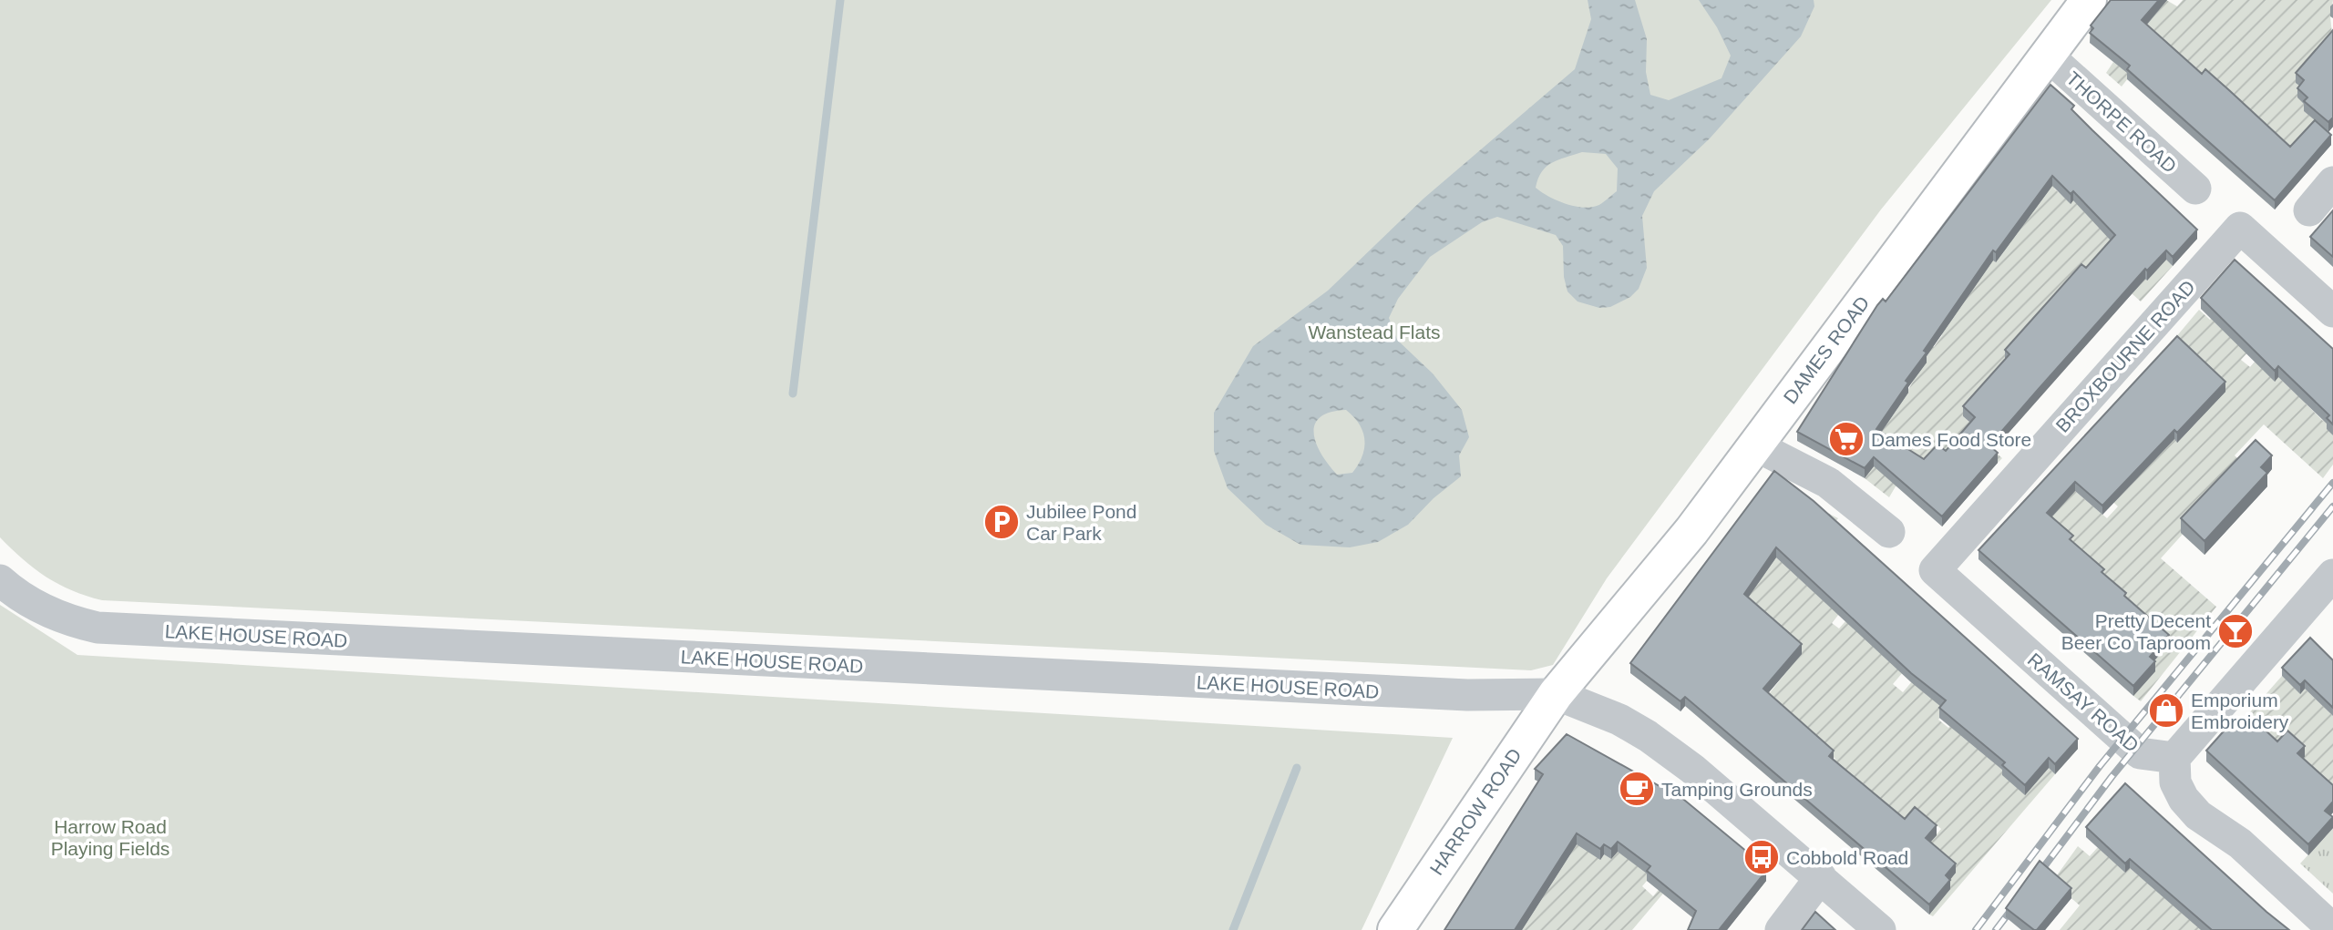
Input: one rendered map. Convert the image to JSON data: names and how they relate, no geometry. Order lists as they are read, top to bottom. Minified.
{"streets":{"main road":["DAMES ROAD","HARROW ROAD"],"street":["THORPE ROAD","BROXBOURNE ROAD","LAKE HOUSE ROAD","RAMSAY ROAD"]},"crossings":[["THORPE ROAD","DAMES ROAD"],["DAMES ROAD","LAKE HOUSE ROAD"],["DAMES ROAD","HARROW ROAD"],["BROXBOURNE ROAD","RAMSAY ROAD"],["LAKE HOUSE ROAD","HARROW ROAD"]],"parks":["Wanstead Flats","Harrow Road Playing Fields"],"places":{"supermarket":["Dames Food Store"],"parking":["Jubilee Pond Car Park"],"bar":["Pretty Decent Beer Co Taproom"],"shop":["Emporium Embroidery"],"cafe":["Tamping Grounds"],"bus stop":["Cobbold Road"]}}
